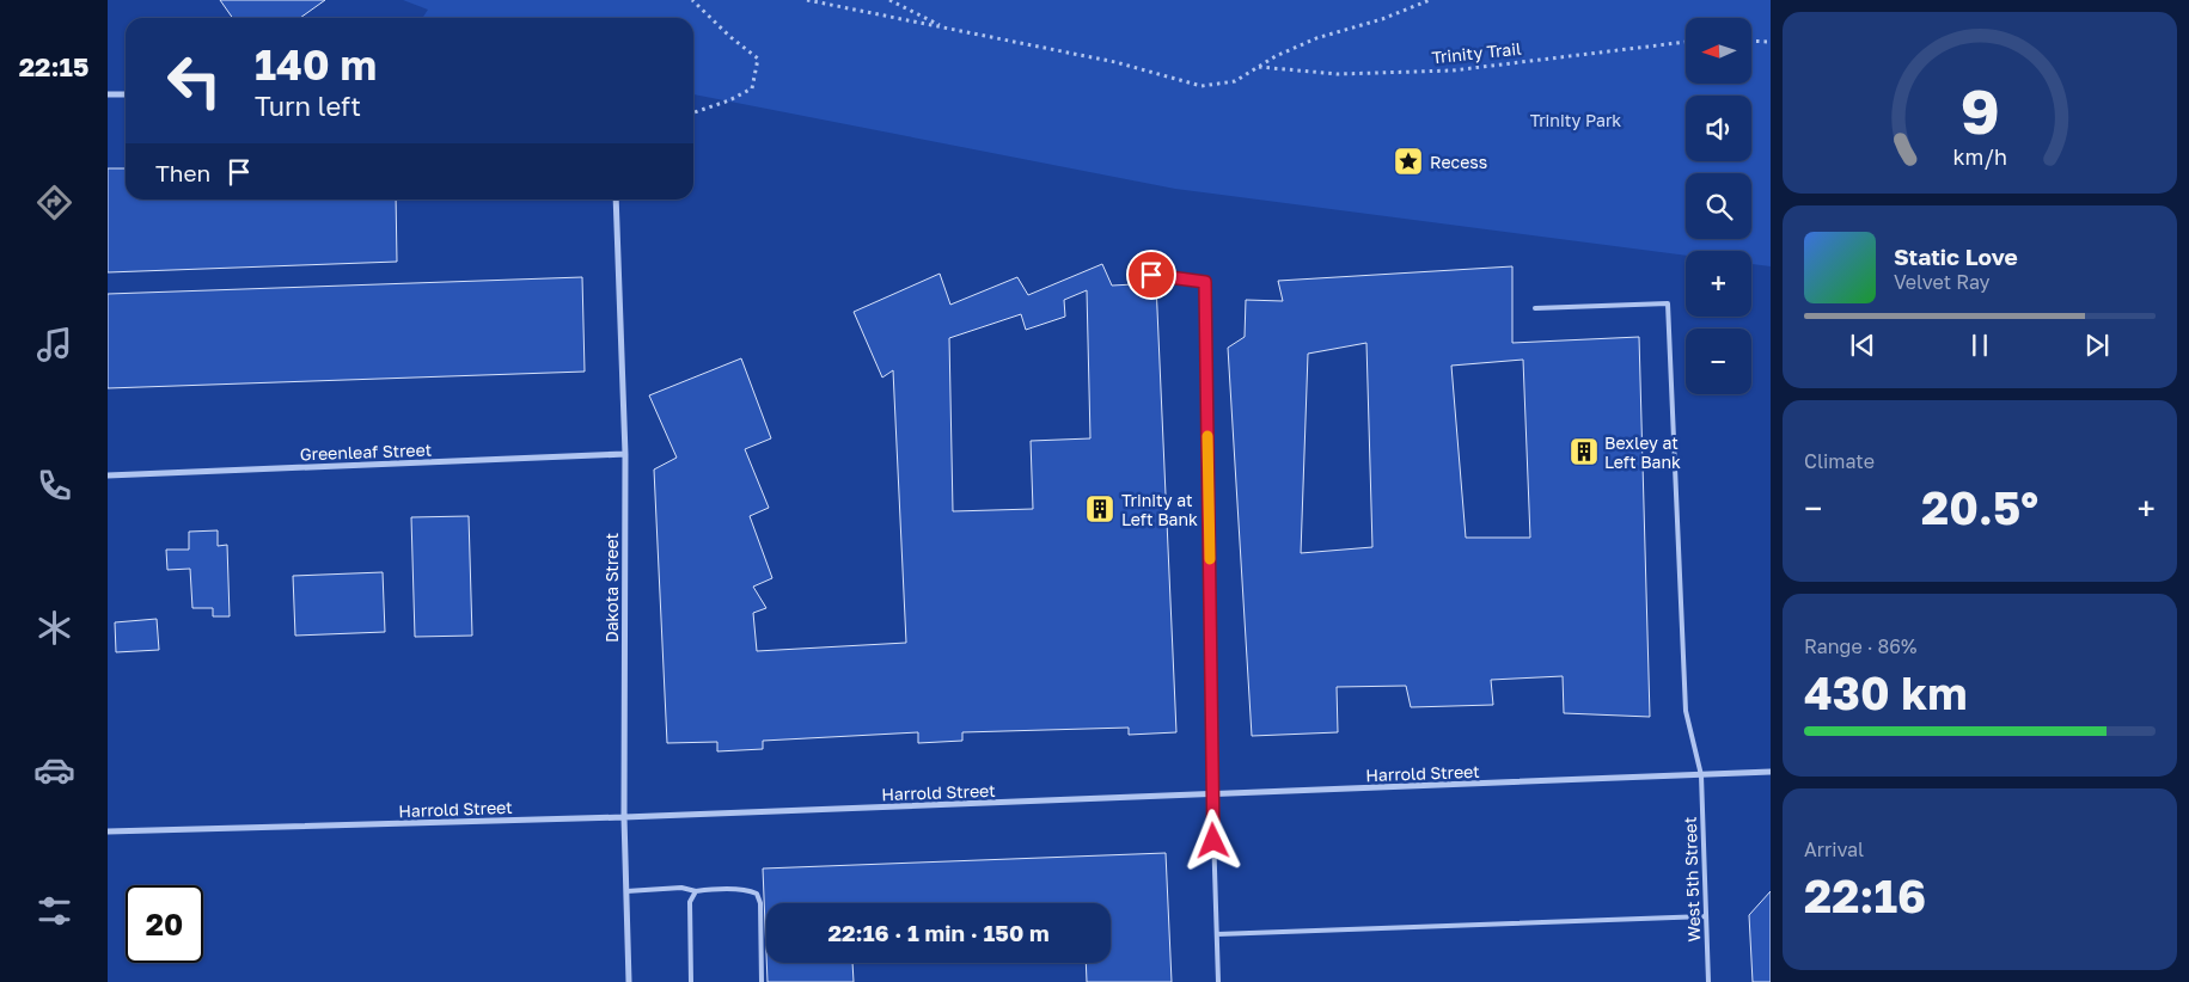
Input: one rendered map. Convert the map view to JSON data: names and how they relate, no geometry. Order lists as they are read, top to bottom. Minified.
{"streets":{"street":["Greenleaf Street","Dakota Street","Harrold Street"],"lane":["West 5th Street"],"path":["Trinity Trail"]},"crossings":[["Greenleaf Street","Dakota Street"],["Dakota Street","Harrold Street"],["Harrold Street","West 5th Street"]],"parks":["Trinity Park"],"places":{"place":["Recess"],"building":["Bexley at Left Bank","Trinity at Left Bank"]},"north":"left","page":{"tabs":"22:15","map_buttons":["+","−"],"turn":["140 m","Turn left"],"then":"Then","song":["Static Love","Velvet Ray"],"tile":["Climate",["Range · 86%","430 km"],["Arrival","22:16"]],"heat":["−","20.5°","+"],"limit":"20","trip":"22:16 · 1 min · 150 m","gauge":["9","km/h"]}}
